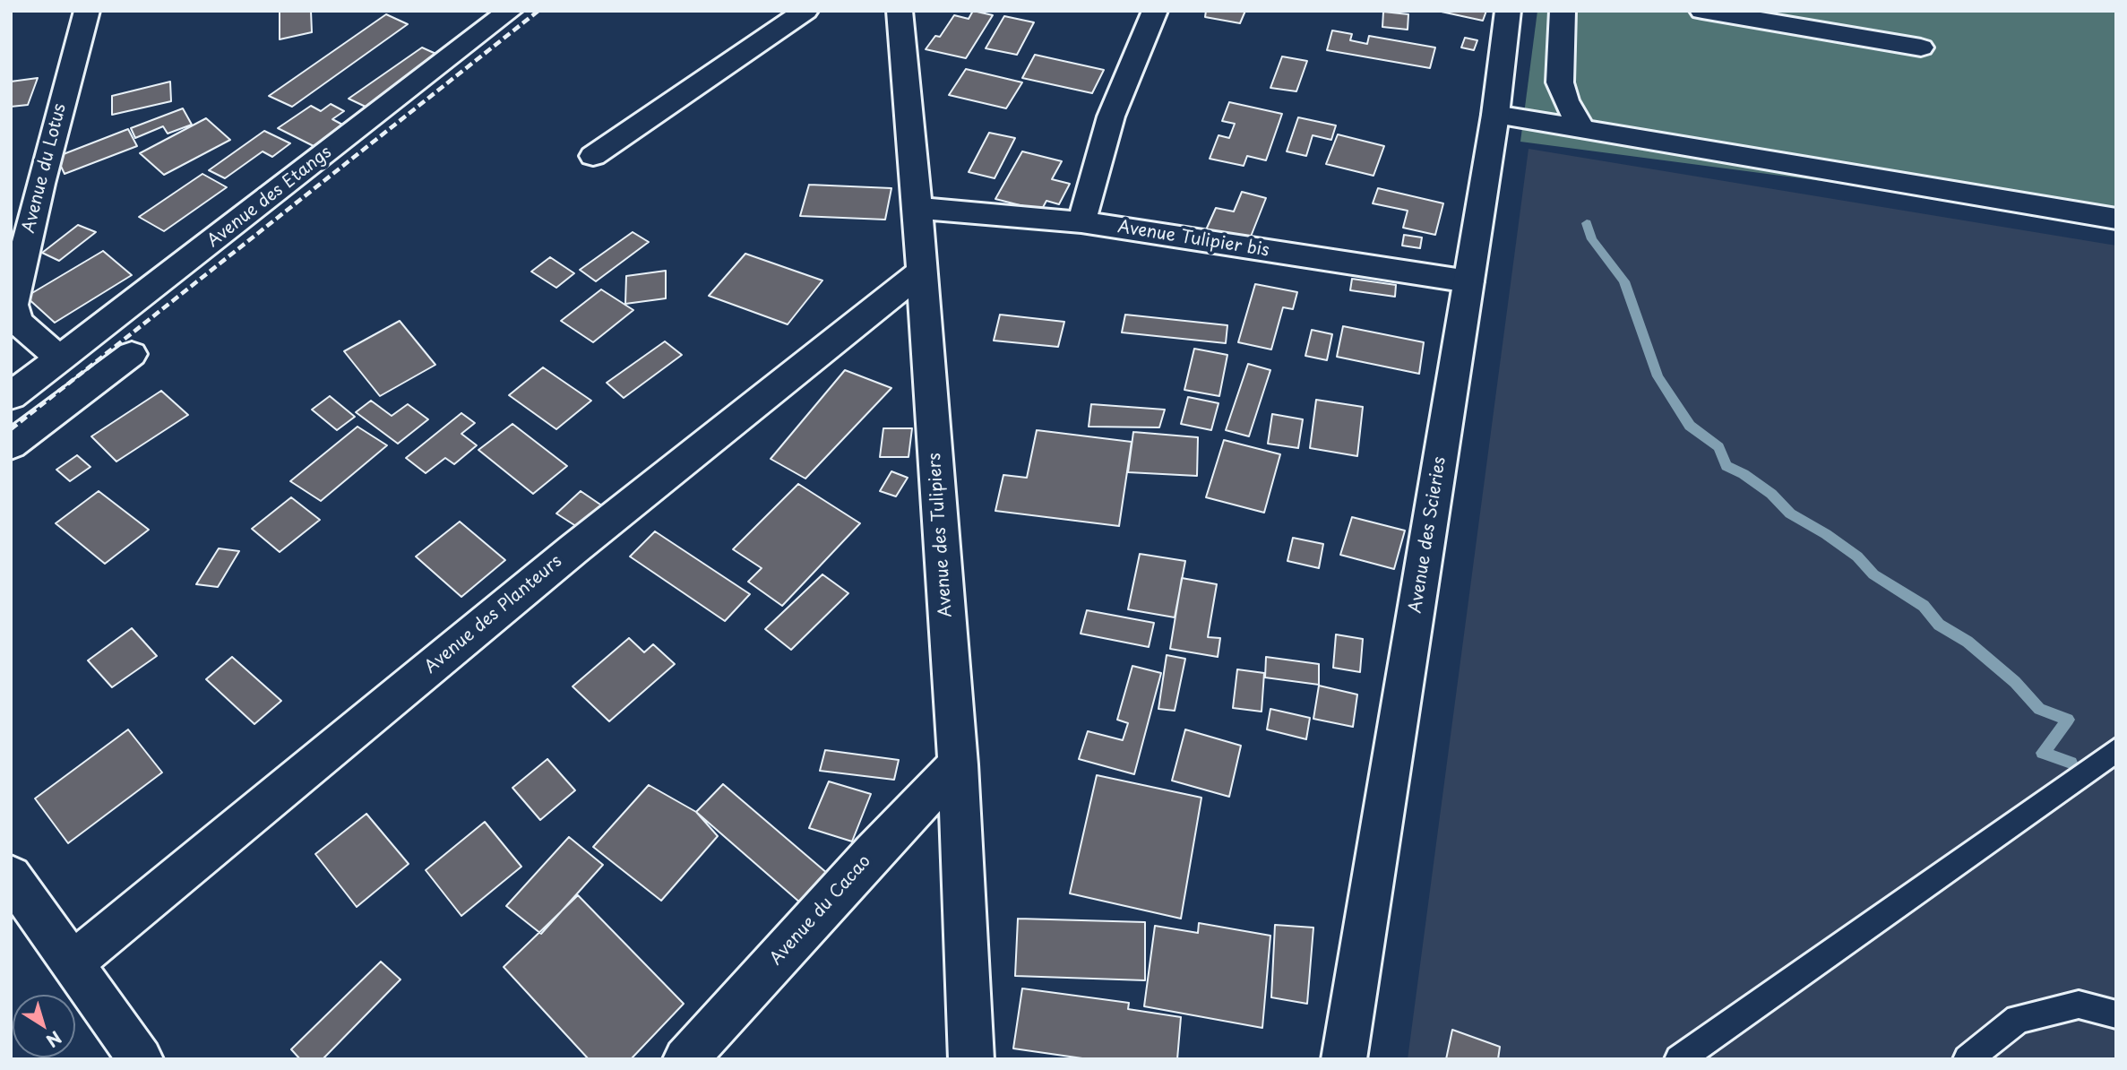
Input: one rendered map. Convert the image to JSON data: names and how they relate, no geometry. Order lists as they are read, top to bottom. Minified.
{"streets":{"street":["Avenue du Lotus","Avenue des Etangs","Avenue Tulipier bis","Avenue des Tulipiers","Avenue des Scieries","Avenue des Planteurs","Avenue du Cacao"]},"crossings":[["Avenue du Lotus","Avenue des Etangs"],["Avenue Tulipier bis","Avenue des Tulipiers"],["Avenue Tulipier bis","Avenue des Scieries"],["Avenue des Tulipiers","Avenue des Planteurs"],["Avenue des Tulipiers","Avenue du Cacao"]],"north":"bottom right"}
